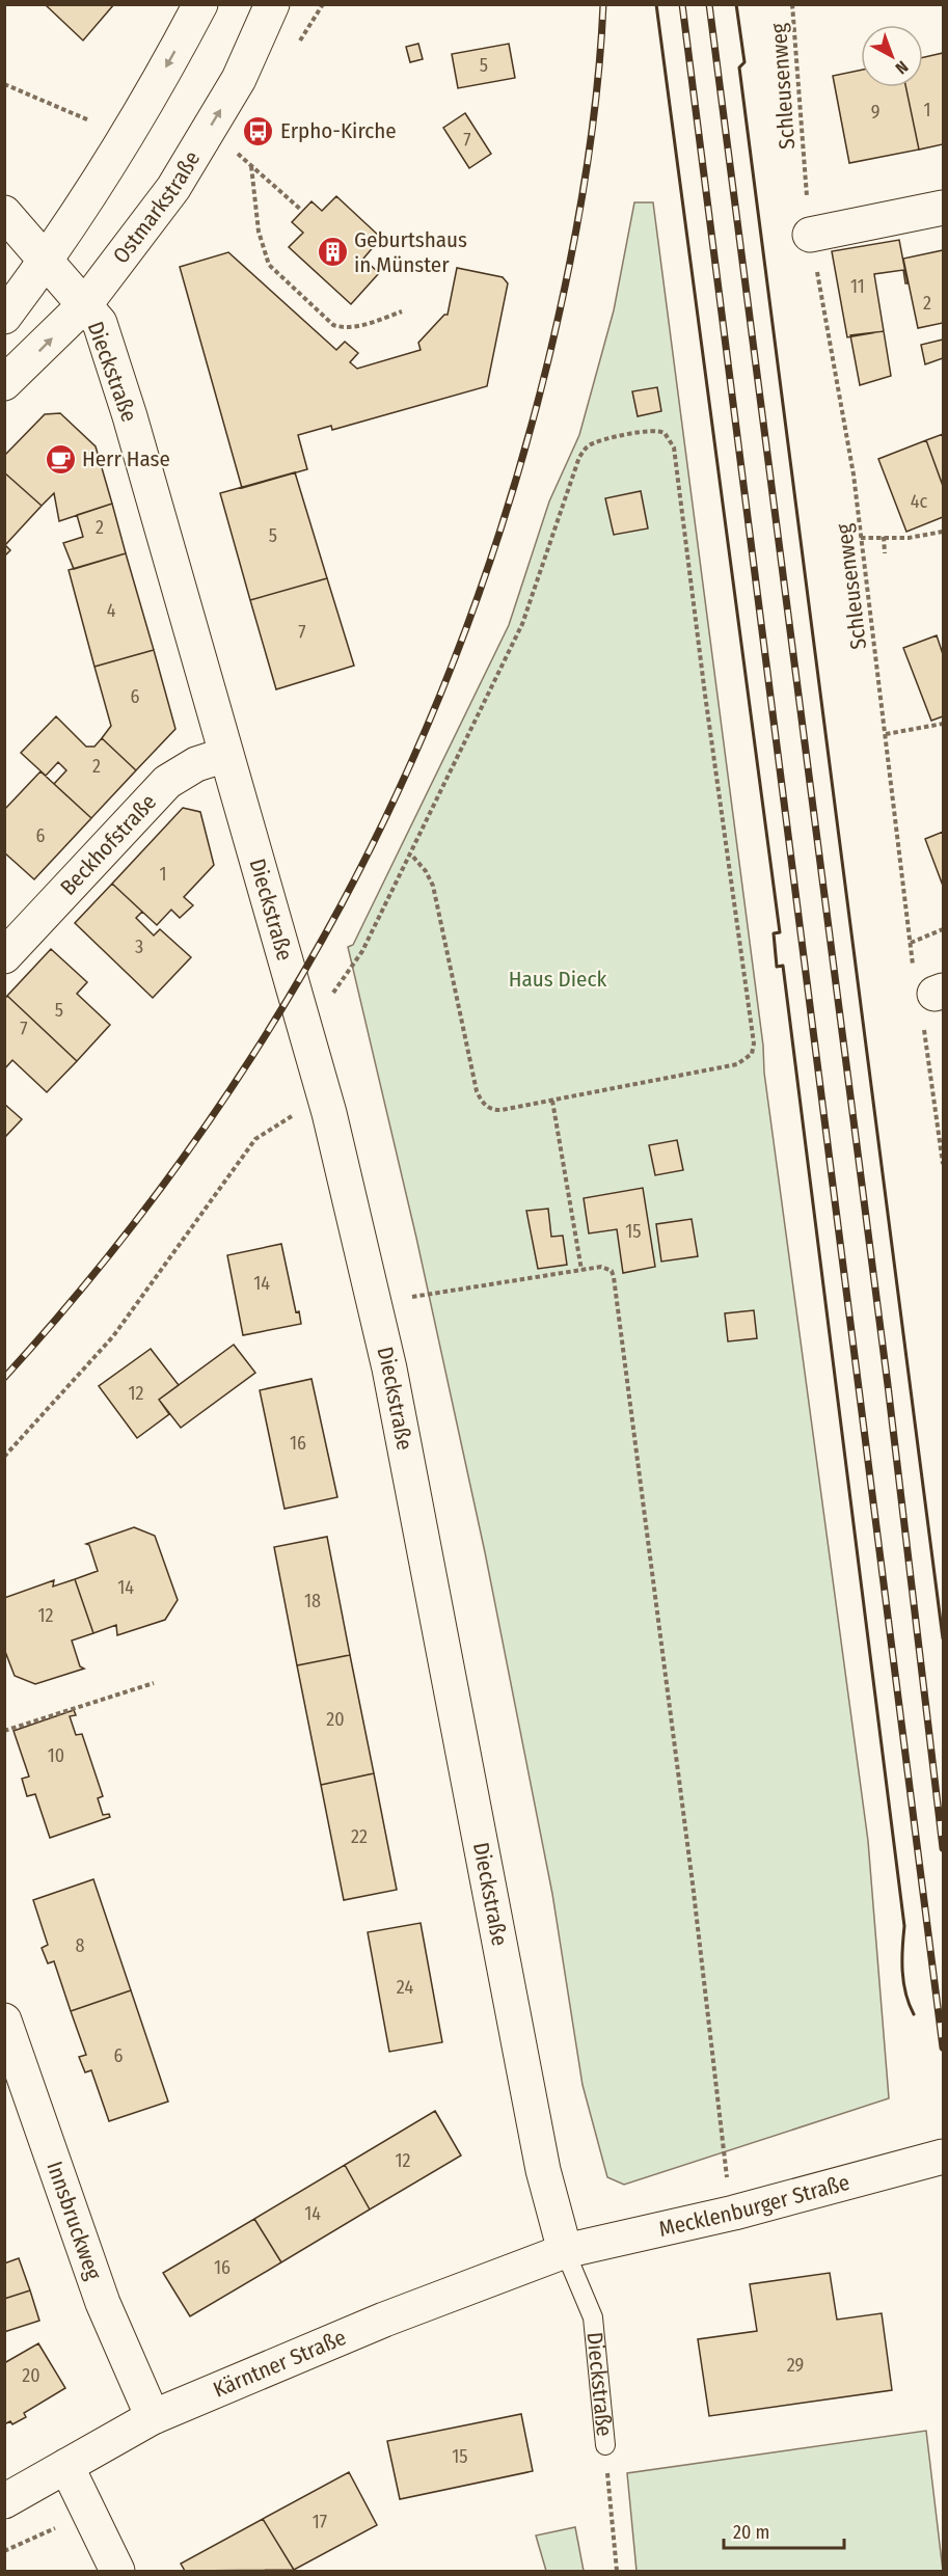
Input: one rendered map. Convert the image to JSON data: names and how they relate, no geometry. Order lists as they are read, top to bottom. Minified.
{"streets":{"street":["Ostmarkstraße","Dieckstraße","Beckhofstraße","Mecklenburger Straße","Innsbruckweg","Kärntner Straße"],"path":["Schleusenweg"]},"crossings":[["Ostmarkstraße","Dieckstraße"],["Dieckstraße","Beckhofstraße"],["Dieckstraße","Mecklenburger Straße"],["Dieckstraße","Kärntner Straße"],["Mecklenburger Straße","Kärntner Straße"],["Innsbruckweg","Kärntner Straße"]],"parks":["Haus Dieck"],"places":{"bus stop":["Erpho-Kirche"],"building":["Geburtshaus in Münster"],"cafe":["Herr Hase"]},"house_numbers":["5","1","9","7","11","2","4c","2","5","4","7","6","2","6","1","3","5","7","15","14","12","16","14","18","12","20","10","22","8","24","6","12","14","16","29","20","15","17"],"scale_bar":"20 m","north":"bottom right"}
